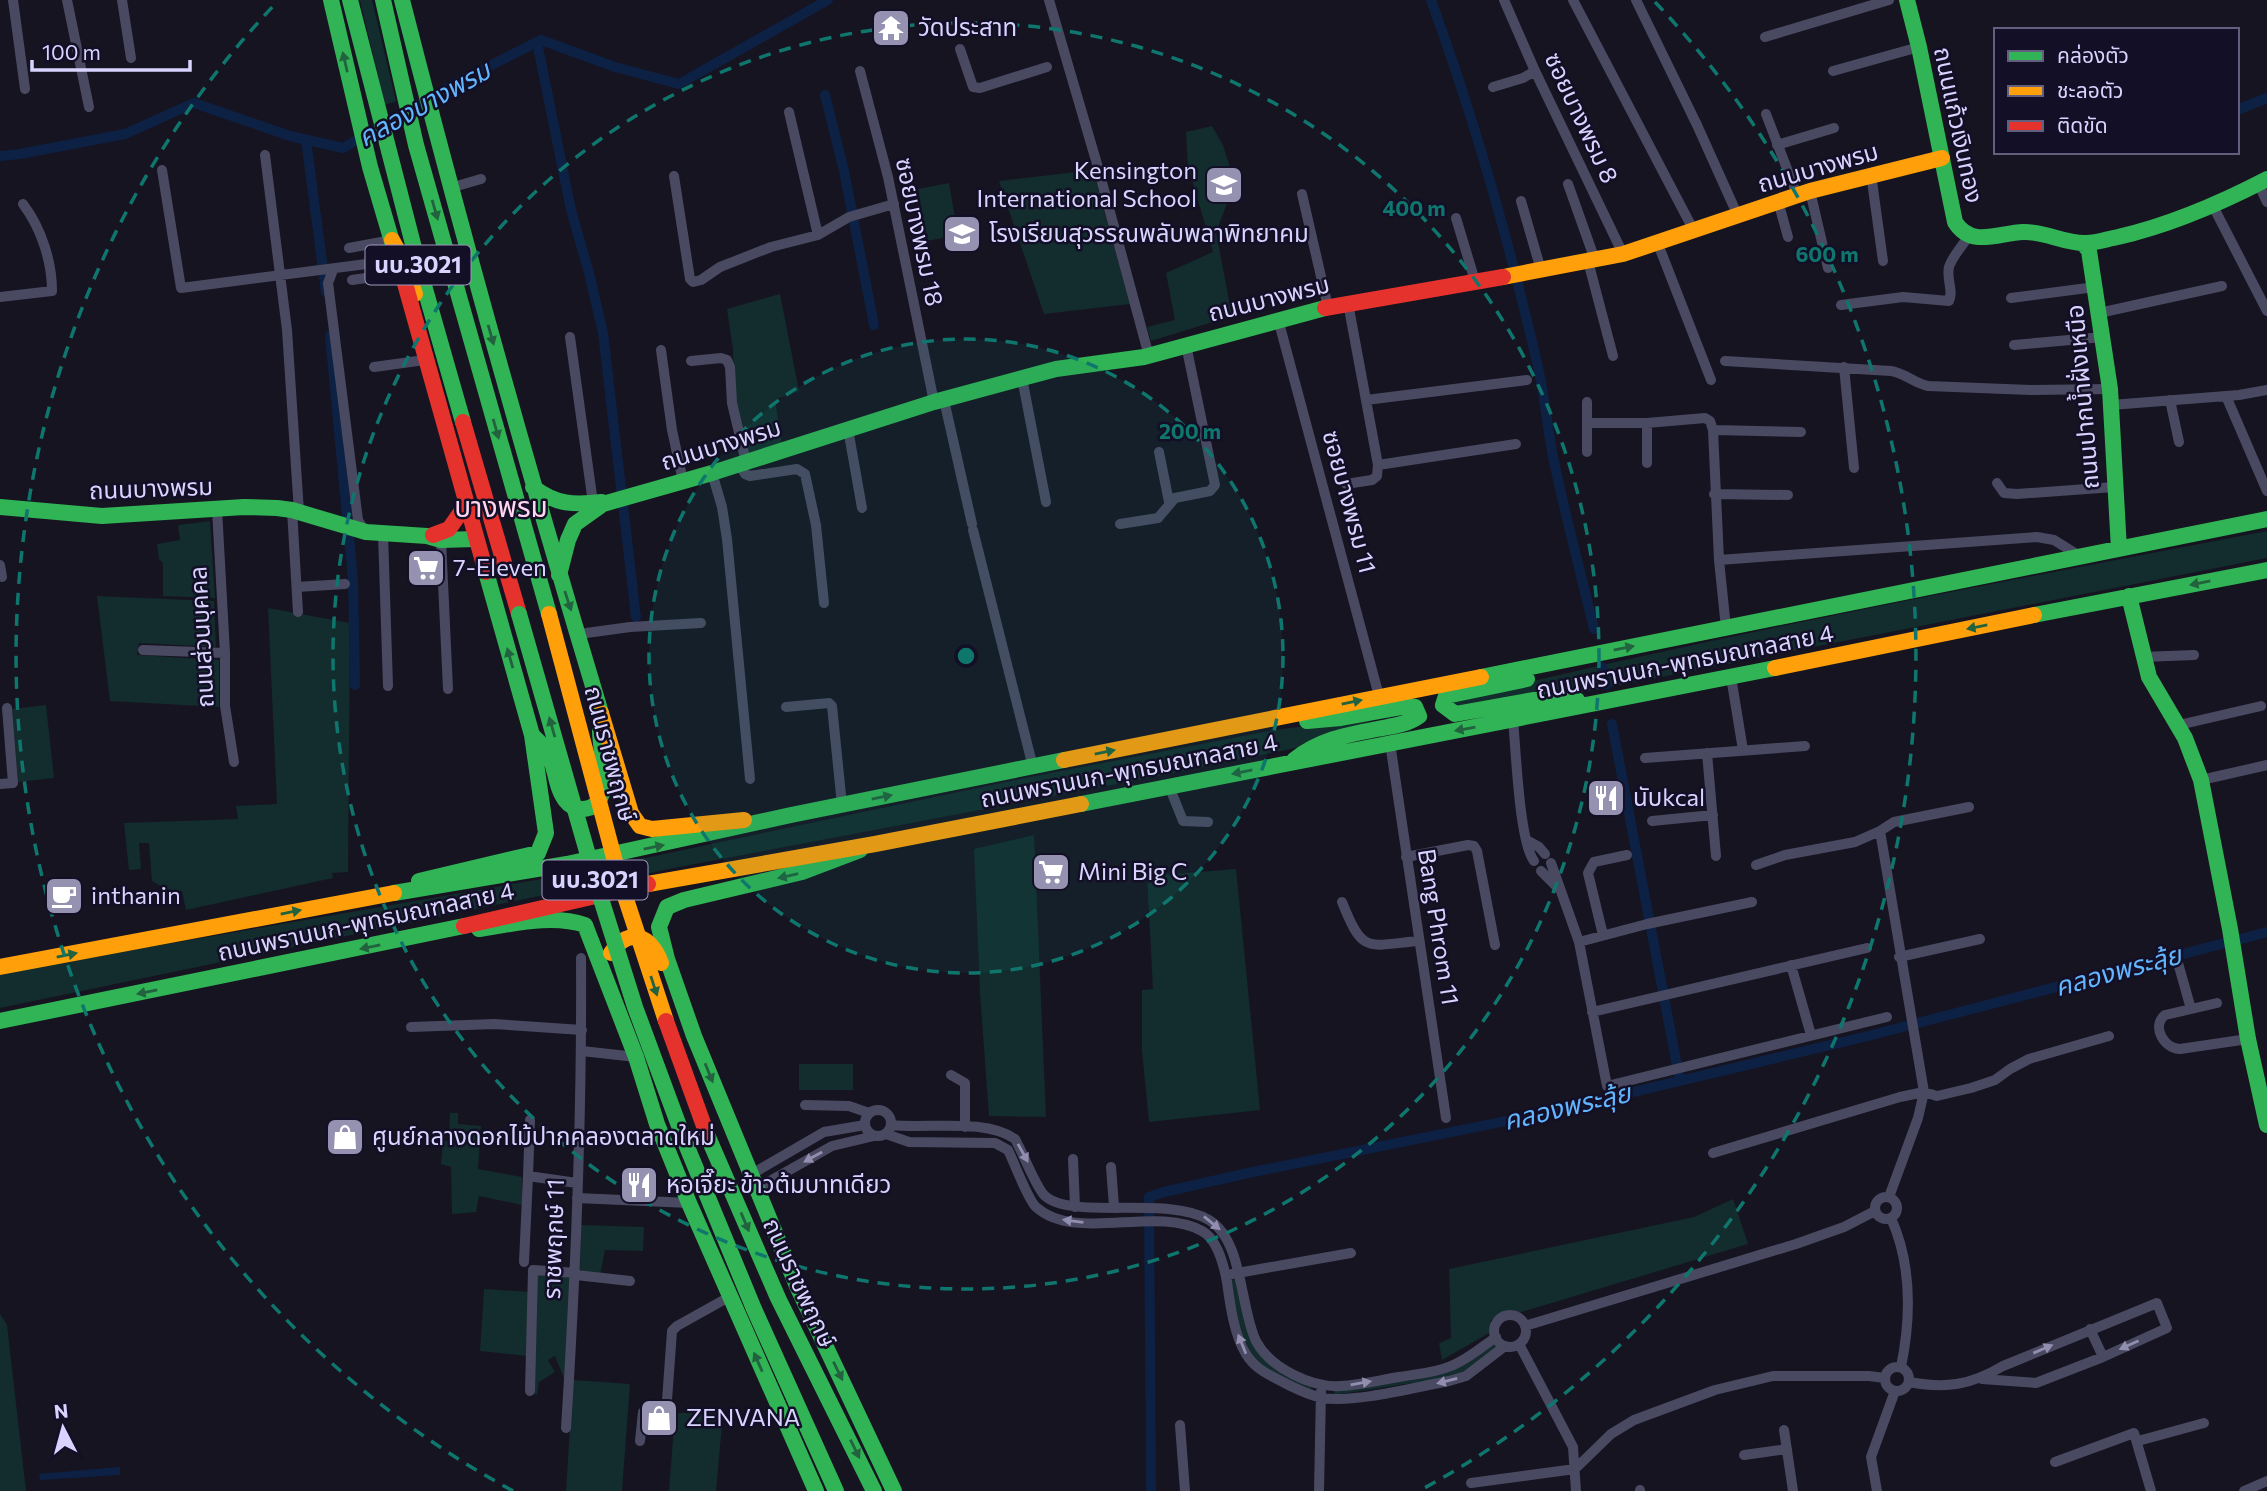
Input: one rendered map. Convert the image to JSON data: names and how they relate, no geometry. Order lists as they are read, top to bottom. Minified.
{"streets":{"main road":["ถนนแก้วเงินทอง","ถนนบางพรม","นบ.3021","ถนนปากน้ำฝั่งเหนือ","ถนนพรานนก-พุทธมณฑลสาย 4","ถนนราชพฤกษ์"],"street":["ซอยบางพรม 8","ซอยบางพรม 18","ซอยบางพรม 11","ถนนส่วนบุคคล","Bang Phrom 11","ราชพฤกษ์ 11"]},"crossings":[["ซอยบางพรม 8","ถนนบางพรม"],["ถนนแก้วเงินทอง","ถนนบางพรม"],["ถนนแก้วเงินทอง","ถนนปากน้ำฝั่งเหนือ"],["ถนนบางพรม","ซอยบางพรม 18"],["ถนนบางพรม","นบ.3021"],["ถนนบางพรม","ซอยบางพรม 11"],["ถนนบางพรม","ถนนส่วนบุคคล"],["ถนนบางพรม","ถนนราชพฤกษ์"],["ซอยบางพรม 18","ถนนพรานนก-พุทธมณฑลสาย 4"],["นบ.3021","ถนนพรานนก-พุทธมณฑลสาย 4"],["นบ.3021","ถนนราชพฤกษ์"],["ถนนปากน้ำฝั่งเหนือ","ถนนพรานนก-พุทธมณฑลสาย 4"],["ซอยบางพรม 11","ถนนพรานนก-พุทธมณฑลสาย 4"],["ถนนพรานนก-พุทธมณฑลสาย 4","ถนนราชพฤกษ์"],["ถนนพรานนก-พุทธมณฑลสาย 4","Bang Phrom 11"]],"districts":["บางพรม"],"water":["คลองบางพรม","คลองพระลุ้ย"],"places":{"temple":["วัดประสาท"],"school or university":["Kensington International School","โรงเรียนสุวรรณพลับพลาพิทยาคม"],"supermarket":["7-Eleven","Mini Big C"],"restaurant":["นับkcal","หอเจี๊ยะ ข้าวต้มบาทเดียว"],"cafe":["inthanin"],"shop":["ศูนย์กลางดอกไม้ปากคลองตลาดใหม่","ZENVANA"]},"legend":["คล่องตัว","ชะลอตัว","ติดขัด"],"scale_bar":"100 m","north":"top","rings":["400 m","600 m","200 m"]}
